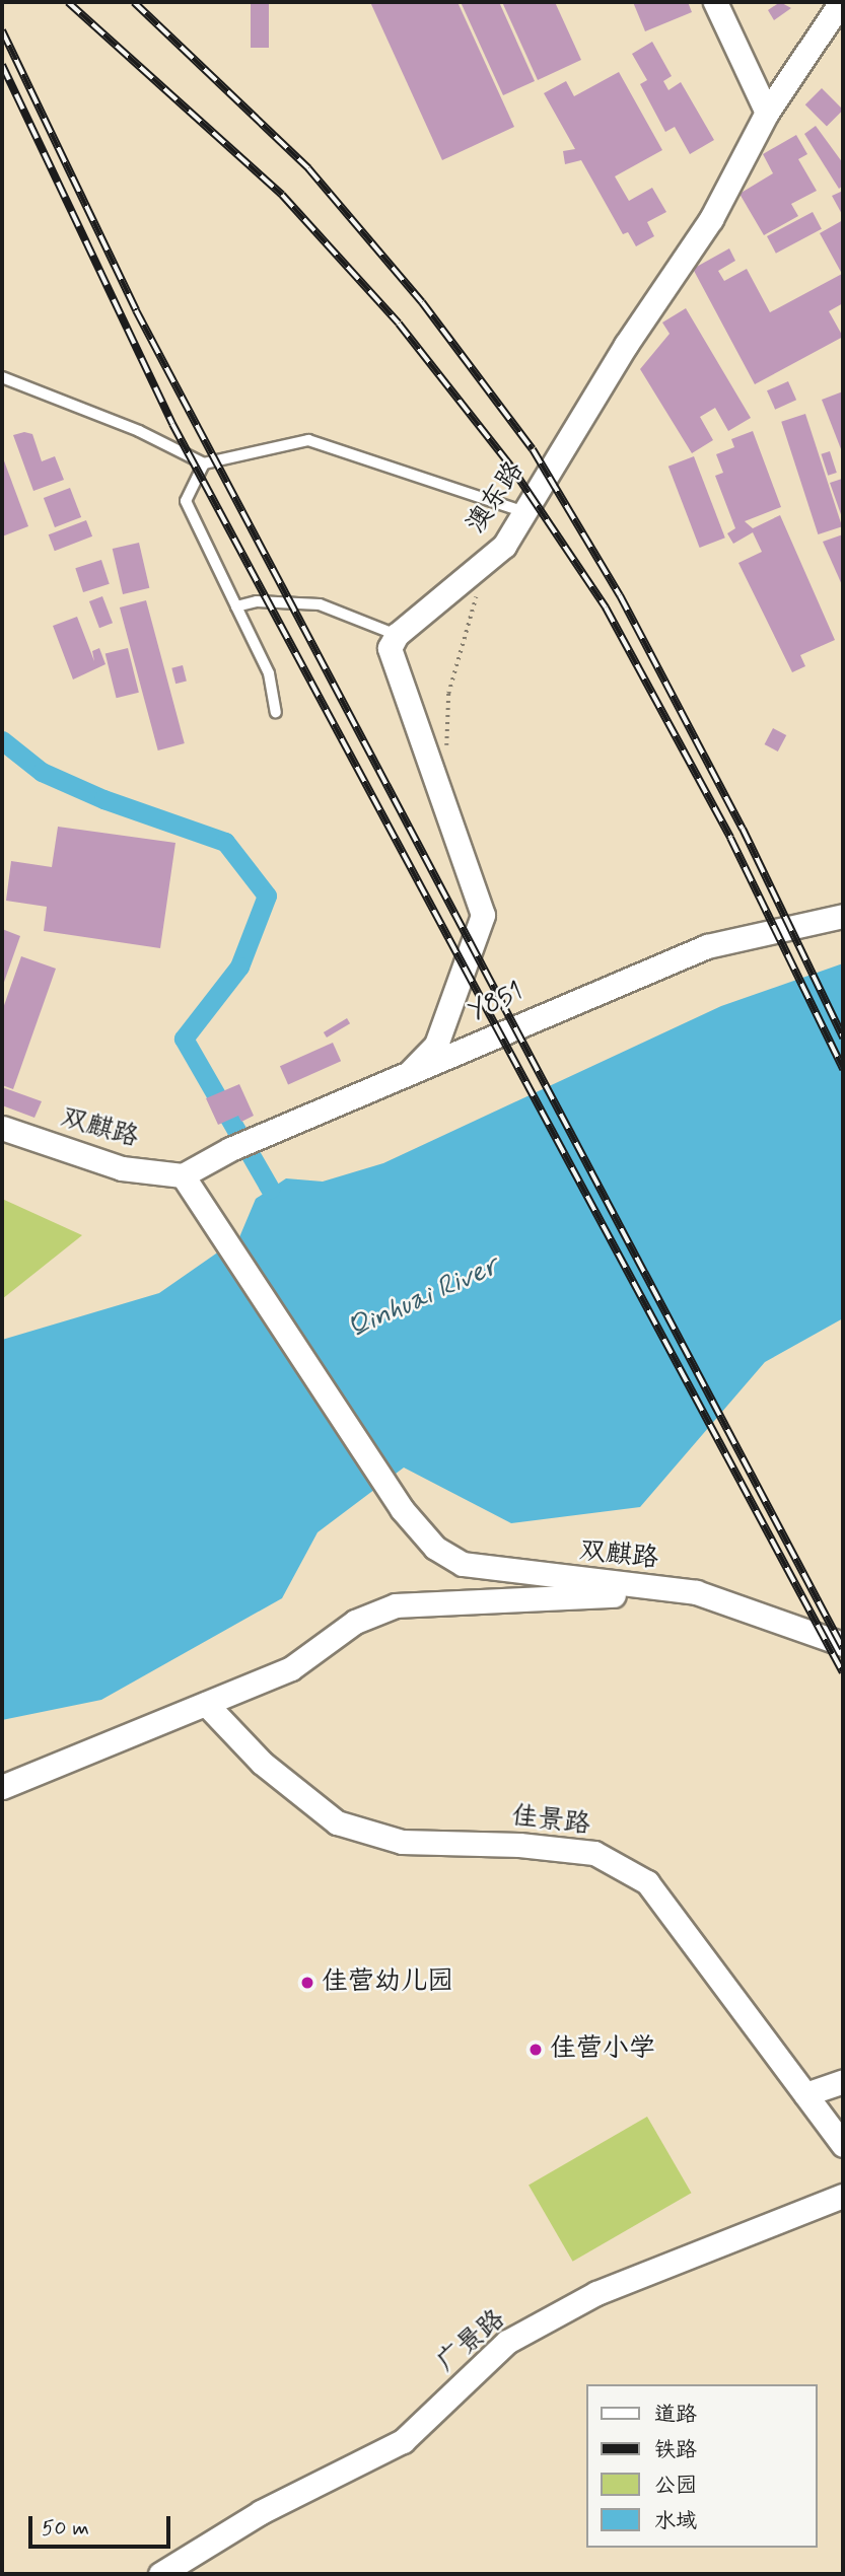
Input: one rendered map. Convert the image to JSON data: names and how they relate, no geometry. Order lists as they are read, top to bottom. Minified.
{"streets":{"street":["澳东路","Y851","双麒路","佳景路","广景路"]},"crossings":[["Y851","双麒路"]],"water":["Qinhuai River"],"places":["佳营幼儿园","佳营小学"],"legend":["道路","铁路","公园","水域"],"scale_bar":"50 m"}
